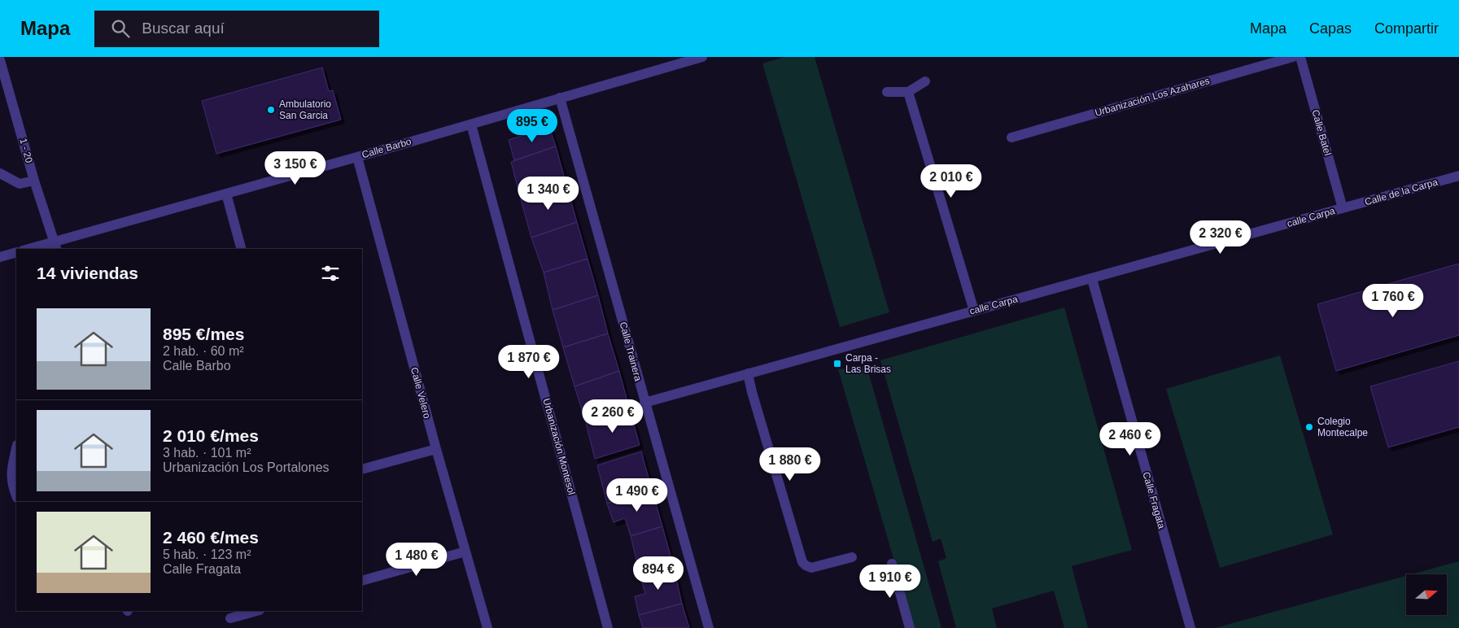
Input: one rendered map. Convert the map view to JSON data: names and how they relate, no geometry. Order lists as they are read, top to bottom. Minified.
{"streets":{"street":["Urbanización Los Azahares","Calle Batel","Calle Barbo","1 - 20","Calle de la Carpa","calle Carpa","Calle Trainera","Calle Velero","Urbanización Montesol","Calle Fragata"]},"crossings":[["Calle Batel","Calle de la Carpa"],["Calle Batel","calle Carpa"],["Calle Barbo","1 - 20"],["Calle Barbo","Calle Trainera"],["Calle Barbo","Calle Velero"],["Calle Barbo","Urbanización Montesol"],["Calle de la Carpa","calle Carpa"],["calle Carpa","Calle Trainera"],["calle Carpa","Calle Fragata"]],"places":{"other":["Ambulatorio San Garcia","Colegio Montecalpe"],"transit":["Carpa - Las Brisas"]},"north":"right","page":{"header":"Mapa","search":"Buscar aquí","nav":["Mapa","Capas","Compartir"],"price":["895 €","3 150 €","2 010 €","1 340 €","2 320 €","1 760 €","1 870 €","2 260 €","2 460 €","1 880 €","1 490 €","1 480 €","894 €","1 910 €"],"heading":"14 viviendas","list":[{"name":"895 €/mes","note":"2 hab. · 60 m² · Calle Barbo"},{"name":"2 010 €/mes","note":"3 hab. · 101 m² · Urbanización Los Portalones"},{"name":"2 460 €/mes","note":"5 hab. · 123 m² · Calle Fragata"}]}}
